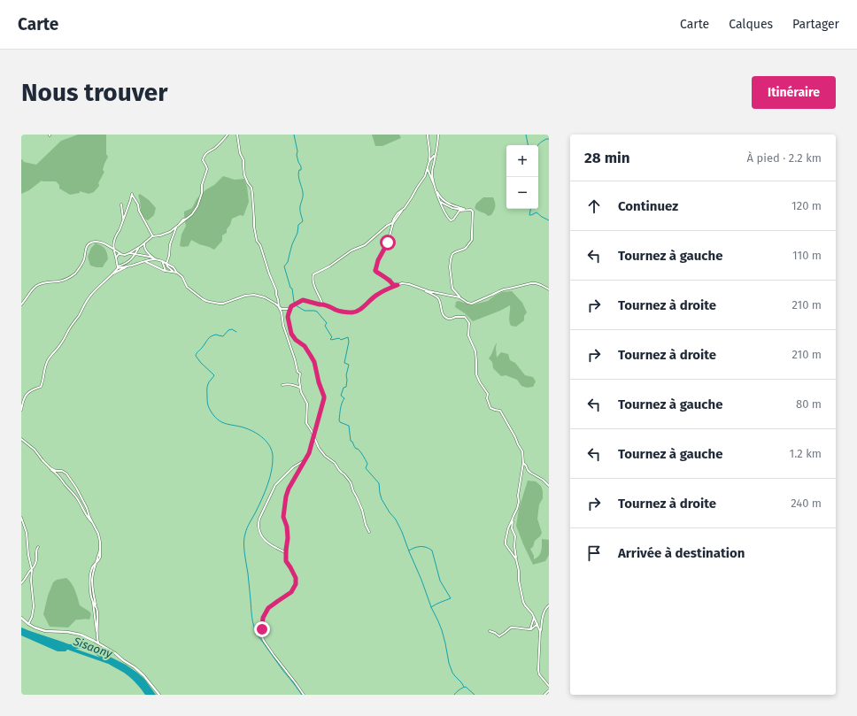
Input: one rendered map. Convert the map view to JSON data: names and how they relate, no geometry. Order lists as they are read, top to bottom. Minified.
{"water":["Sisaony"],"page":{"header":"Carte","nav":["Carte","Calques","Partager"],"buttons":"Itinéraire","title":"Nous trouver","heading":["28 min","À pied · 2.2 km"],"map_buttons":["+","−"],"list":[["Continuez","120 m"],["Tournez à gauche","110 m"],["Tournez à droite","210 m"],["Tournez à droite","210 m"],["Tournez à gauche","80 m"],["Tournez à gauche","1.2 km"],["Tournez à droite","240 m"],"Arrivée à destination"]}}
